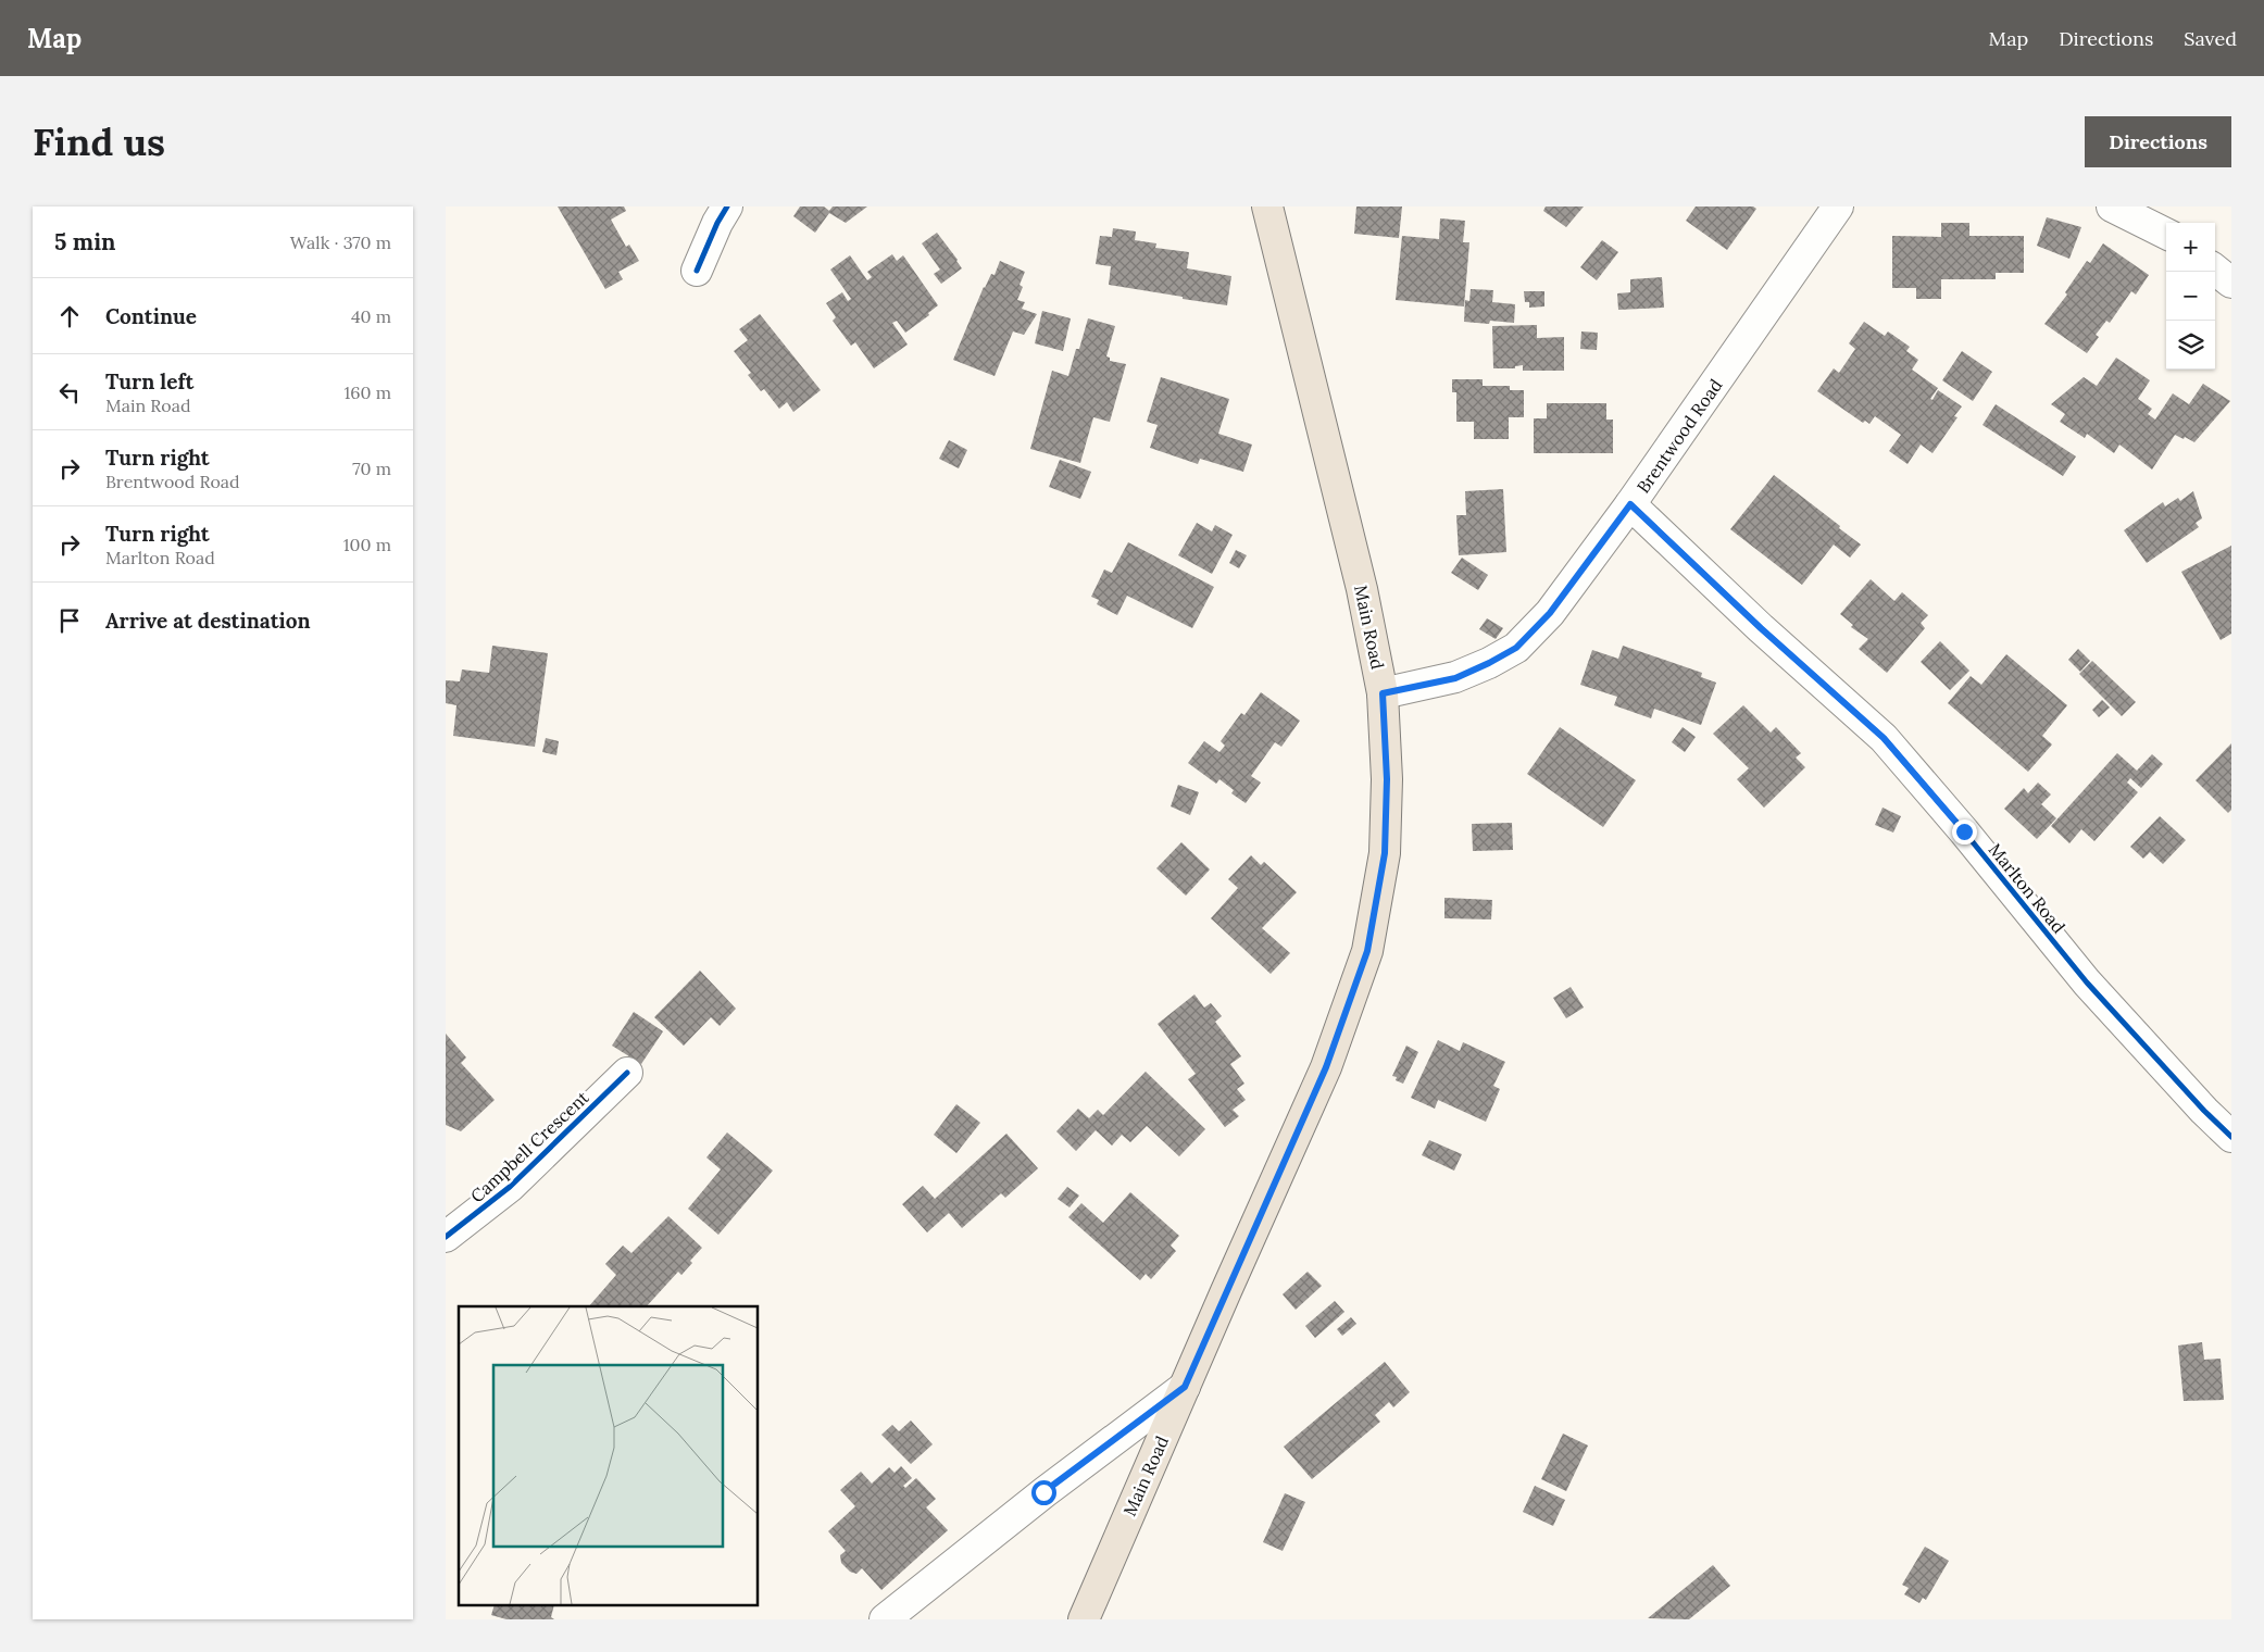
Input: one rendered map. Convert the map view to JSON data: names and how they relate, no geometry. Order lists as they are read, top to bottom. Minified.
{"streets":{"main road":["Main Road"],"street":["Brentwood Road","Marlton Road","Campbell Crescent"]},"crossings":[["Brentwood Road","Main Road"],["Brentwood Road","Marlton Road"]],"page":{"header":"Map","nav":["Map","Directions","Saved"],"buttons":"Directions","title":"Find us","heading":["5 min","Walk · 370 m"],"map_buttons":["+","−"],"list":[["Continue","40 m"],["Turn left","Main Road","160 m"],["Turn right","Brentwood Road","70 m"],["Turn right","Marlton Road","100 m"],"Arrive at destination"]}}
